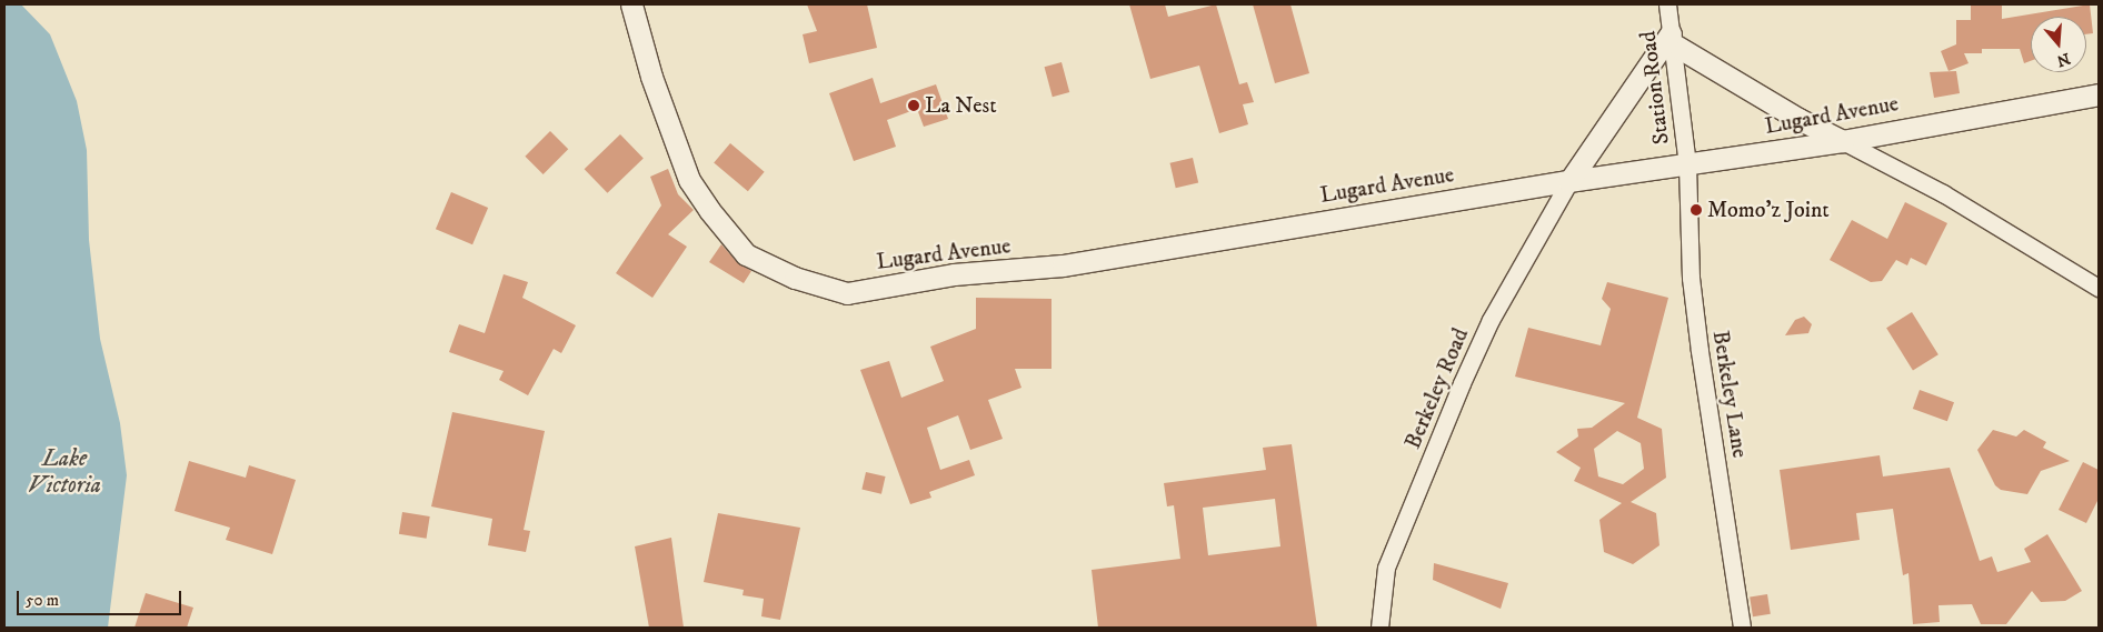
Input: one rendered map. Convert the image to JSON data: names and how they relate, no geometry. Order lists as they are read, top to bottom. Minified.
{"streets":{"street":["Station Road","Lugard Avenue","Berkeley Road","Berkeley Lane"]},"crossings":[["Station Road","Lugard Avenue"],["Station Road","Berkeley Lane"],["Lugard Avenue","Berkeley Road"],["Lugard Avenue","Berkeley Lane"]],"water":["Lake Victoria"],"places":["La Nest","Momo'z Joint"],"scale_bar":"50 m","north":"bottom"}
